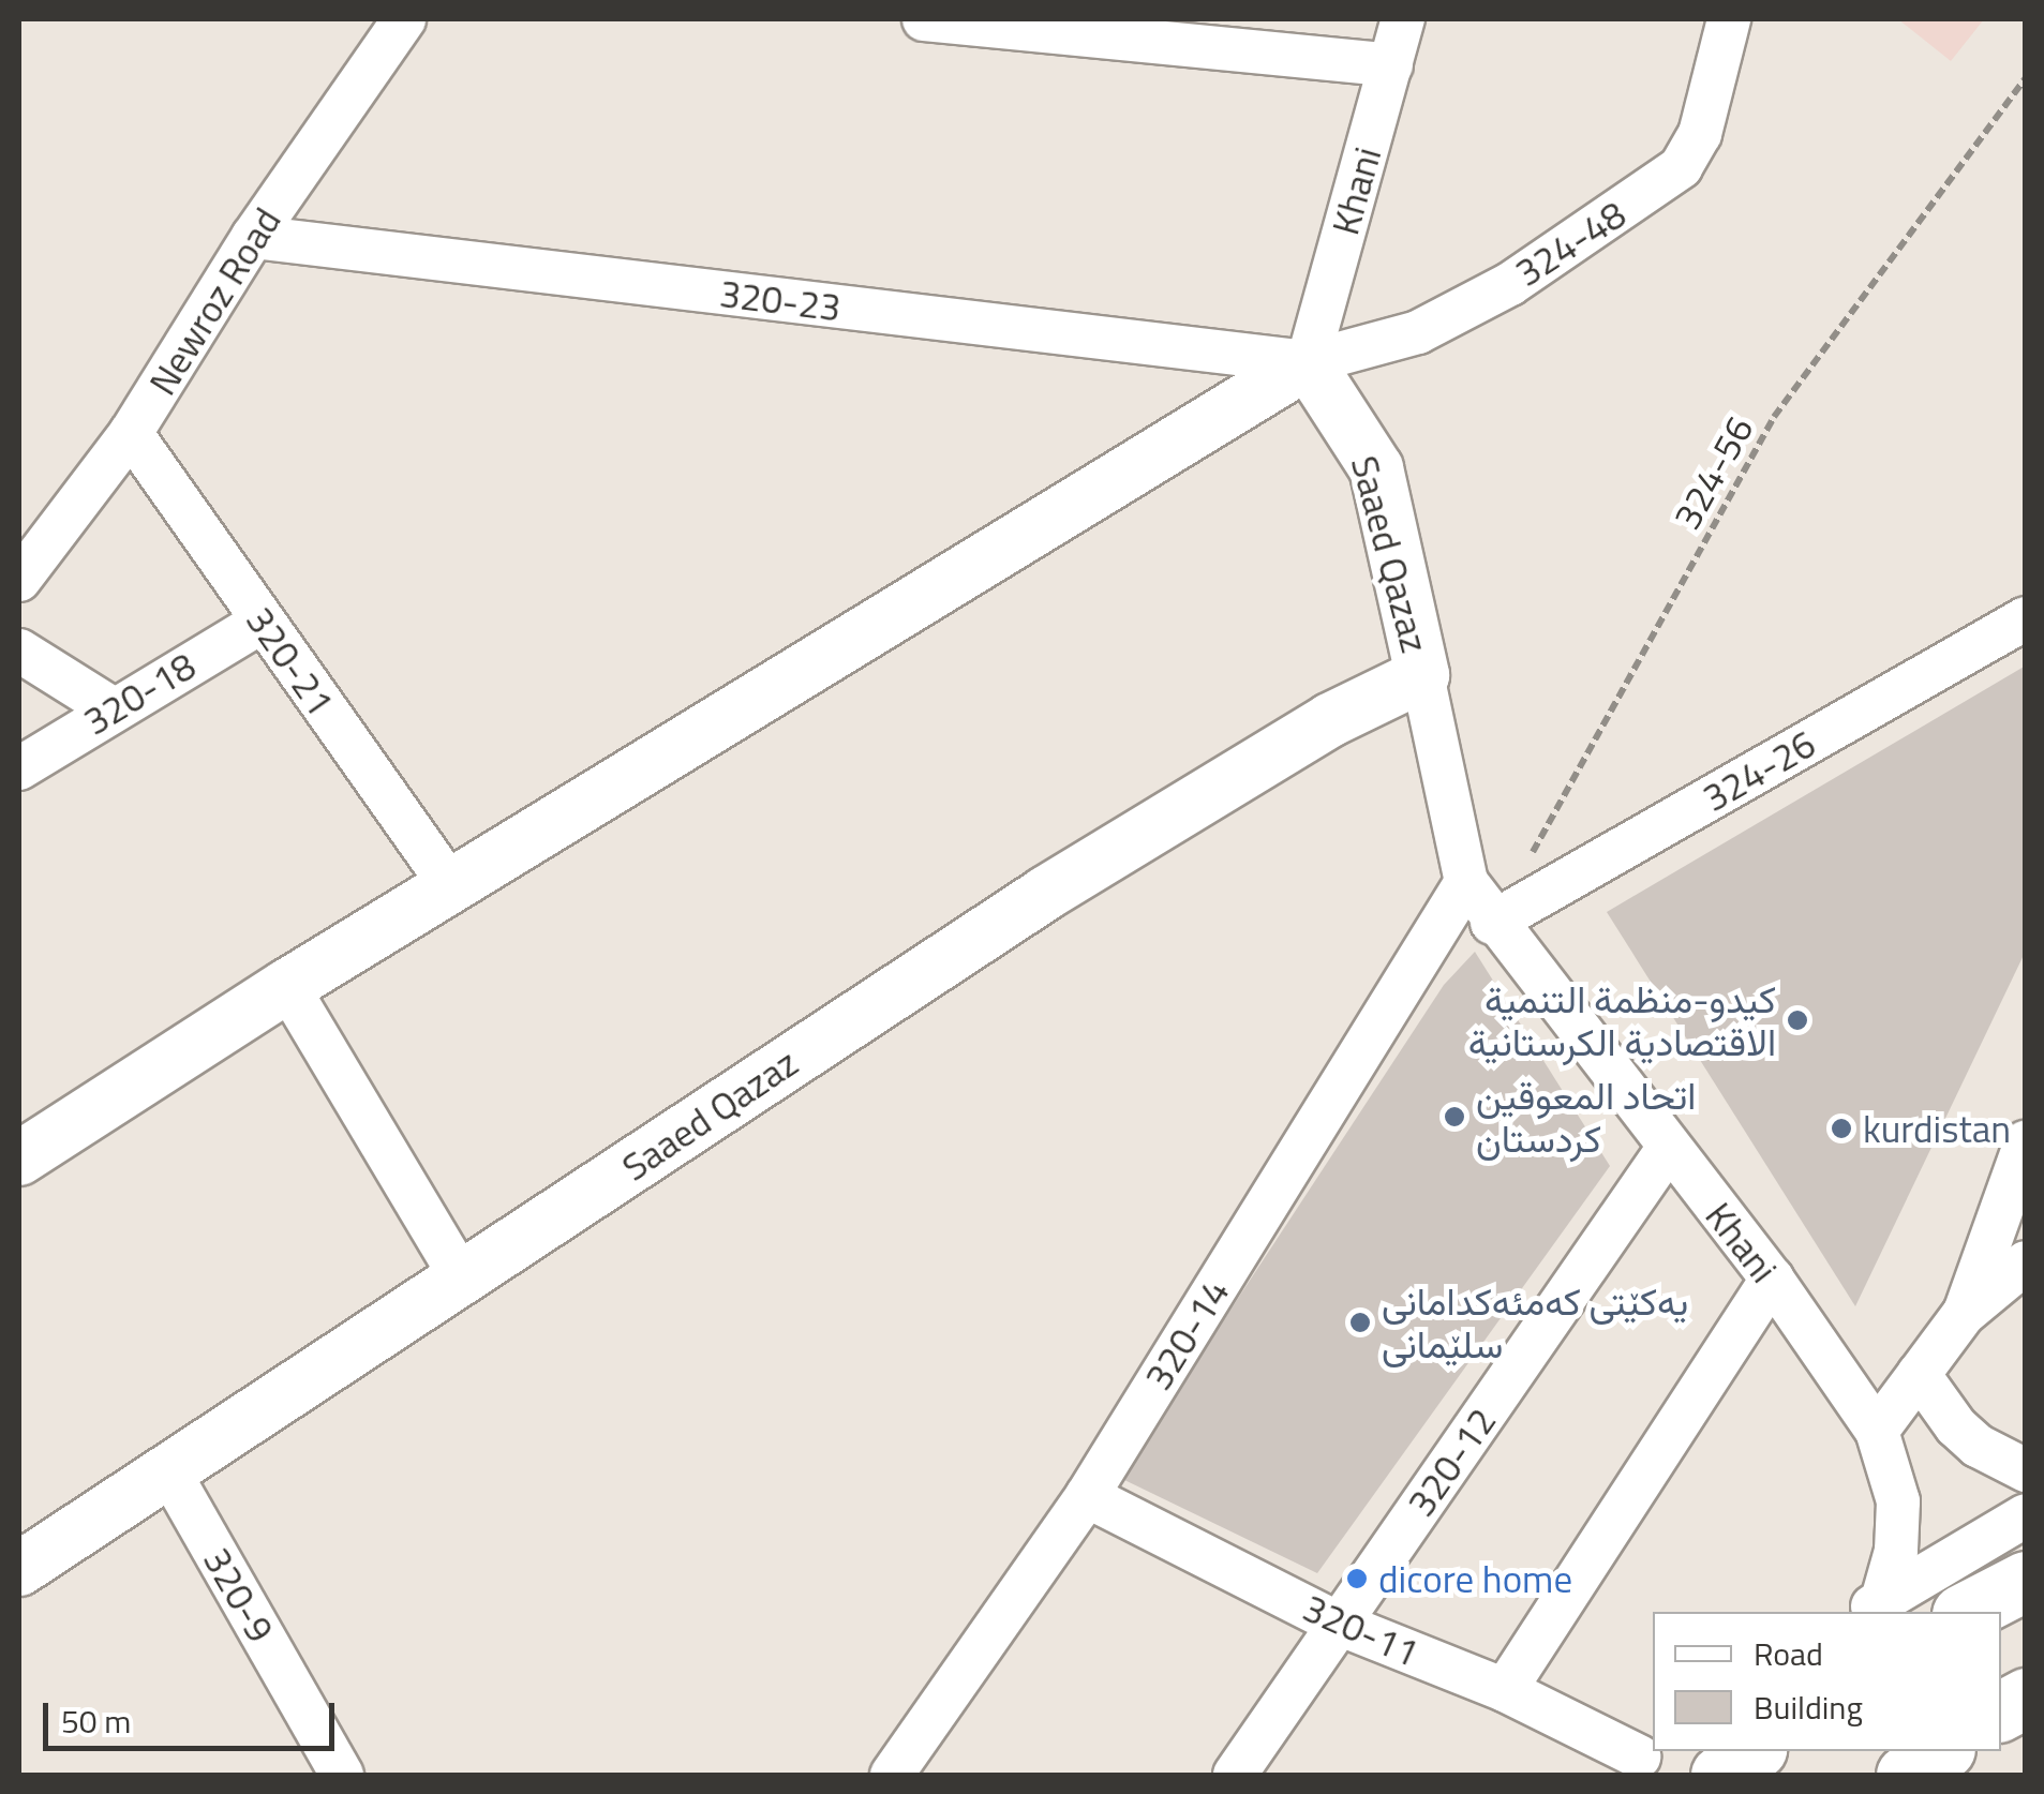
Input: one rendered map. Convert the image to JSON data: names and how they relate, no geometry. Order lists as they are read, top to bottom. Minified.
{"streets":{"street":["Khani","324-48","320-23","Newroz Road","Saaed Qazaz","320-21","320-18","324-26","320-14","320-12","320-9","320-11"],"path":["324-56"]},"crossings":[["Khani","324-48"],["Khani","320-23"],["Khani","324-56"],["Khani","Saaed Qazaz"],["Khani","324-26"],["Khani","320-14"],["Khani","320-12"],["324-48","320-23"],["324-48","Saaed Qazaz"],["320-23","Newroz Road"],["320-23","Saaed Qazaz"],["Newroz Road","320-21"],["324-56","324-26"],["Saaed Qazaz","320-9"],["320-21","320-18"],["320-14","320-11"],["320-12","320-11"]],"places":["کیدو-منظمة التنمية الاقتصادية الكرستانية","اتحاد المعوقین کردستان","kurdistan","یەکێتی کەمئەکدامانی سلێمانی","dicore home"],"legend":["Road","Building"],"scale_bar":"50 m"}
